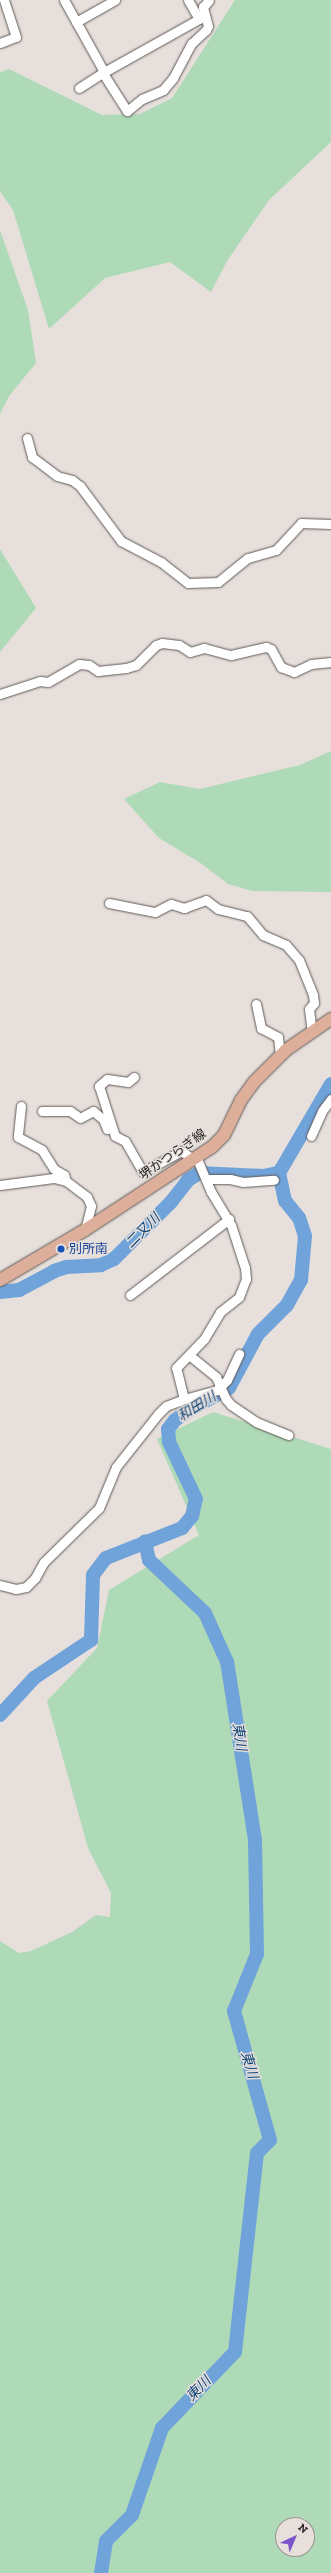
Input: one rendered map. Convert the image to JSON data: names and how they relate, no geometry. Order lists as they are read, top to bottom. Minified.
{"streets":{"main road":["堺かつらぎ線"]},"water":["二又川","和田川","東川"],"places":["別所南"],"north":"top right"}
